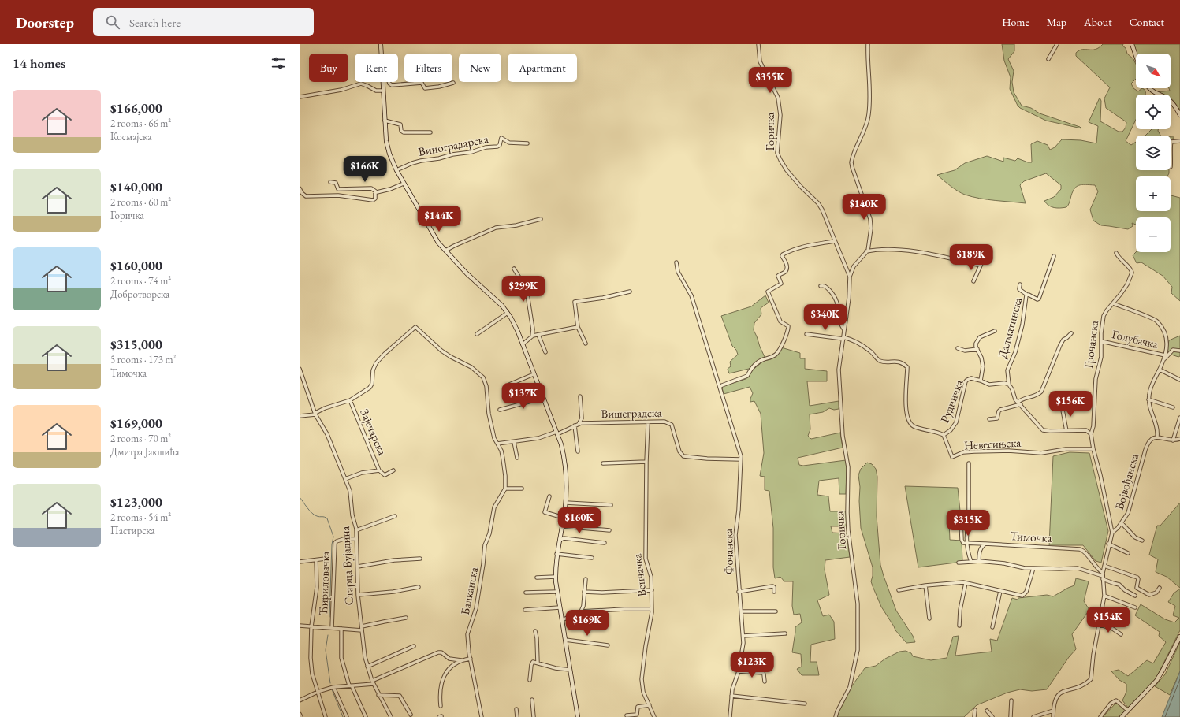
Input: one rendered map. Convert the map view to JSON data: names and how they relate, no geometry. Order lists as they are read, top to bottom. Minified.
{"streets":{"street":["Горичка","Виноградарска","Далматинска","Голубачка","Грочанска","Рудничка","Вишеградска","Зајечарска","Невесињска","Војвођанска","Тимочка","Фочанска","Старца Вујадина","Венчачка","Ћириловачка","Балканска"]},"crossings":[["Далматинска","Рудничка"],["Голубачка","Грочанска"],["Грочанска","Невесињска"],["Грочанска","Војвођанска"],["Рудничка","Невесињска"],["Вишеградска","Фочанска"],["Вишеградска","Венчачка"],["Вишеградска","Балканска"],["Зајечарска","Старца Вујадина"],["Зајечарска","Балканска"],["Старца Вујадина","Ћириловачка"]],"north":"bottom right","page":{"header":"Doorstep","search":"Search here","nav":["Home","Map","About","Contact"],"heading":"14 homes","map_buttons":["+","−"],"chip":["Buy","Rent","Filters","New","Apartment"],"price":["$355K","$166K","$140K","$144K","$189K","$299K","$340K","$137K","$156K","$160K","$315K","$154K","$169K","$123K"],"list":[{"name":"$166,000","note":"2 rooms · 66 m² · Космајска"},{"name":"$140,000","note":"2 rooms · 60 m² · Горичка"},{"name":"$160,000","note":"2 rooms · 74 m² · Добротворска"},{"name":"$315,000","note":"5 rooms · 173 m² · Тимочка"},{"name":"$169,000","note":"2 rooms · 70 m² · Дмитра Јакшића"},{"name":"$123,000","note":"2 rooms · 54 m² · Пастирска"}]}}
